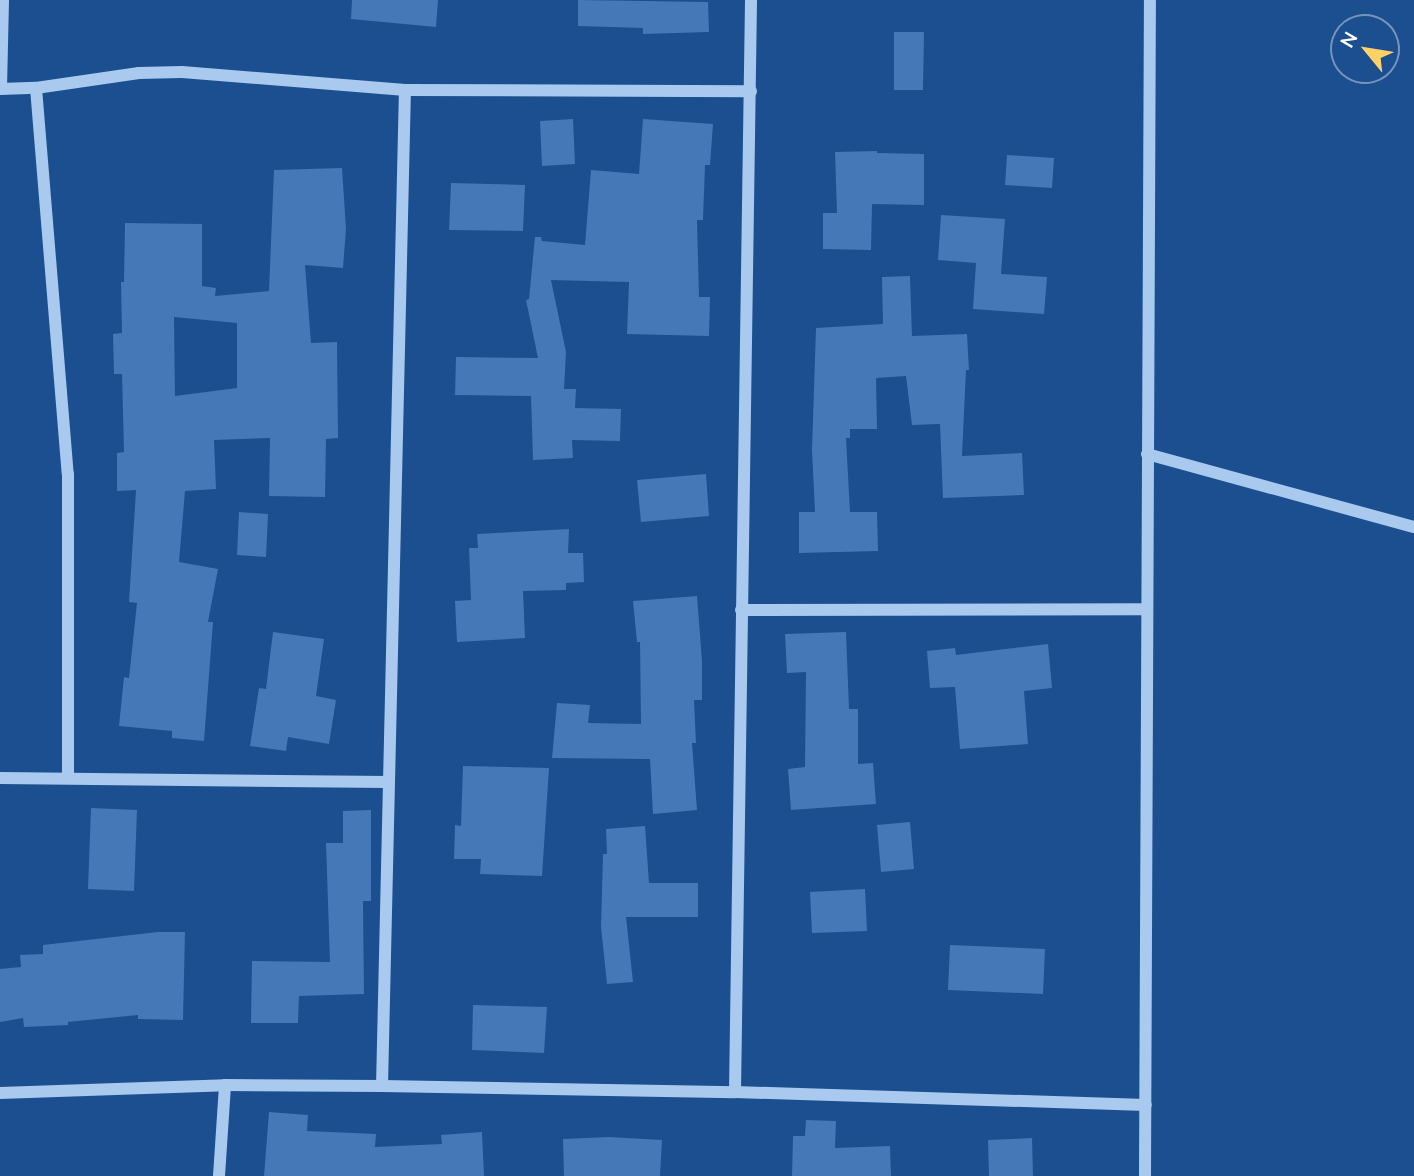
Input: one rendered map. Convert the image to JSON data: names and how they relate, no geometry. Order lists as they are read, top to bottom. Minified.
{"north":"top left"}
